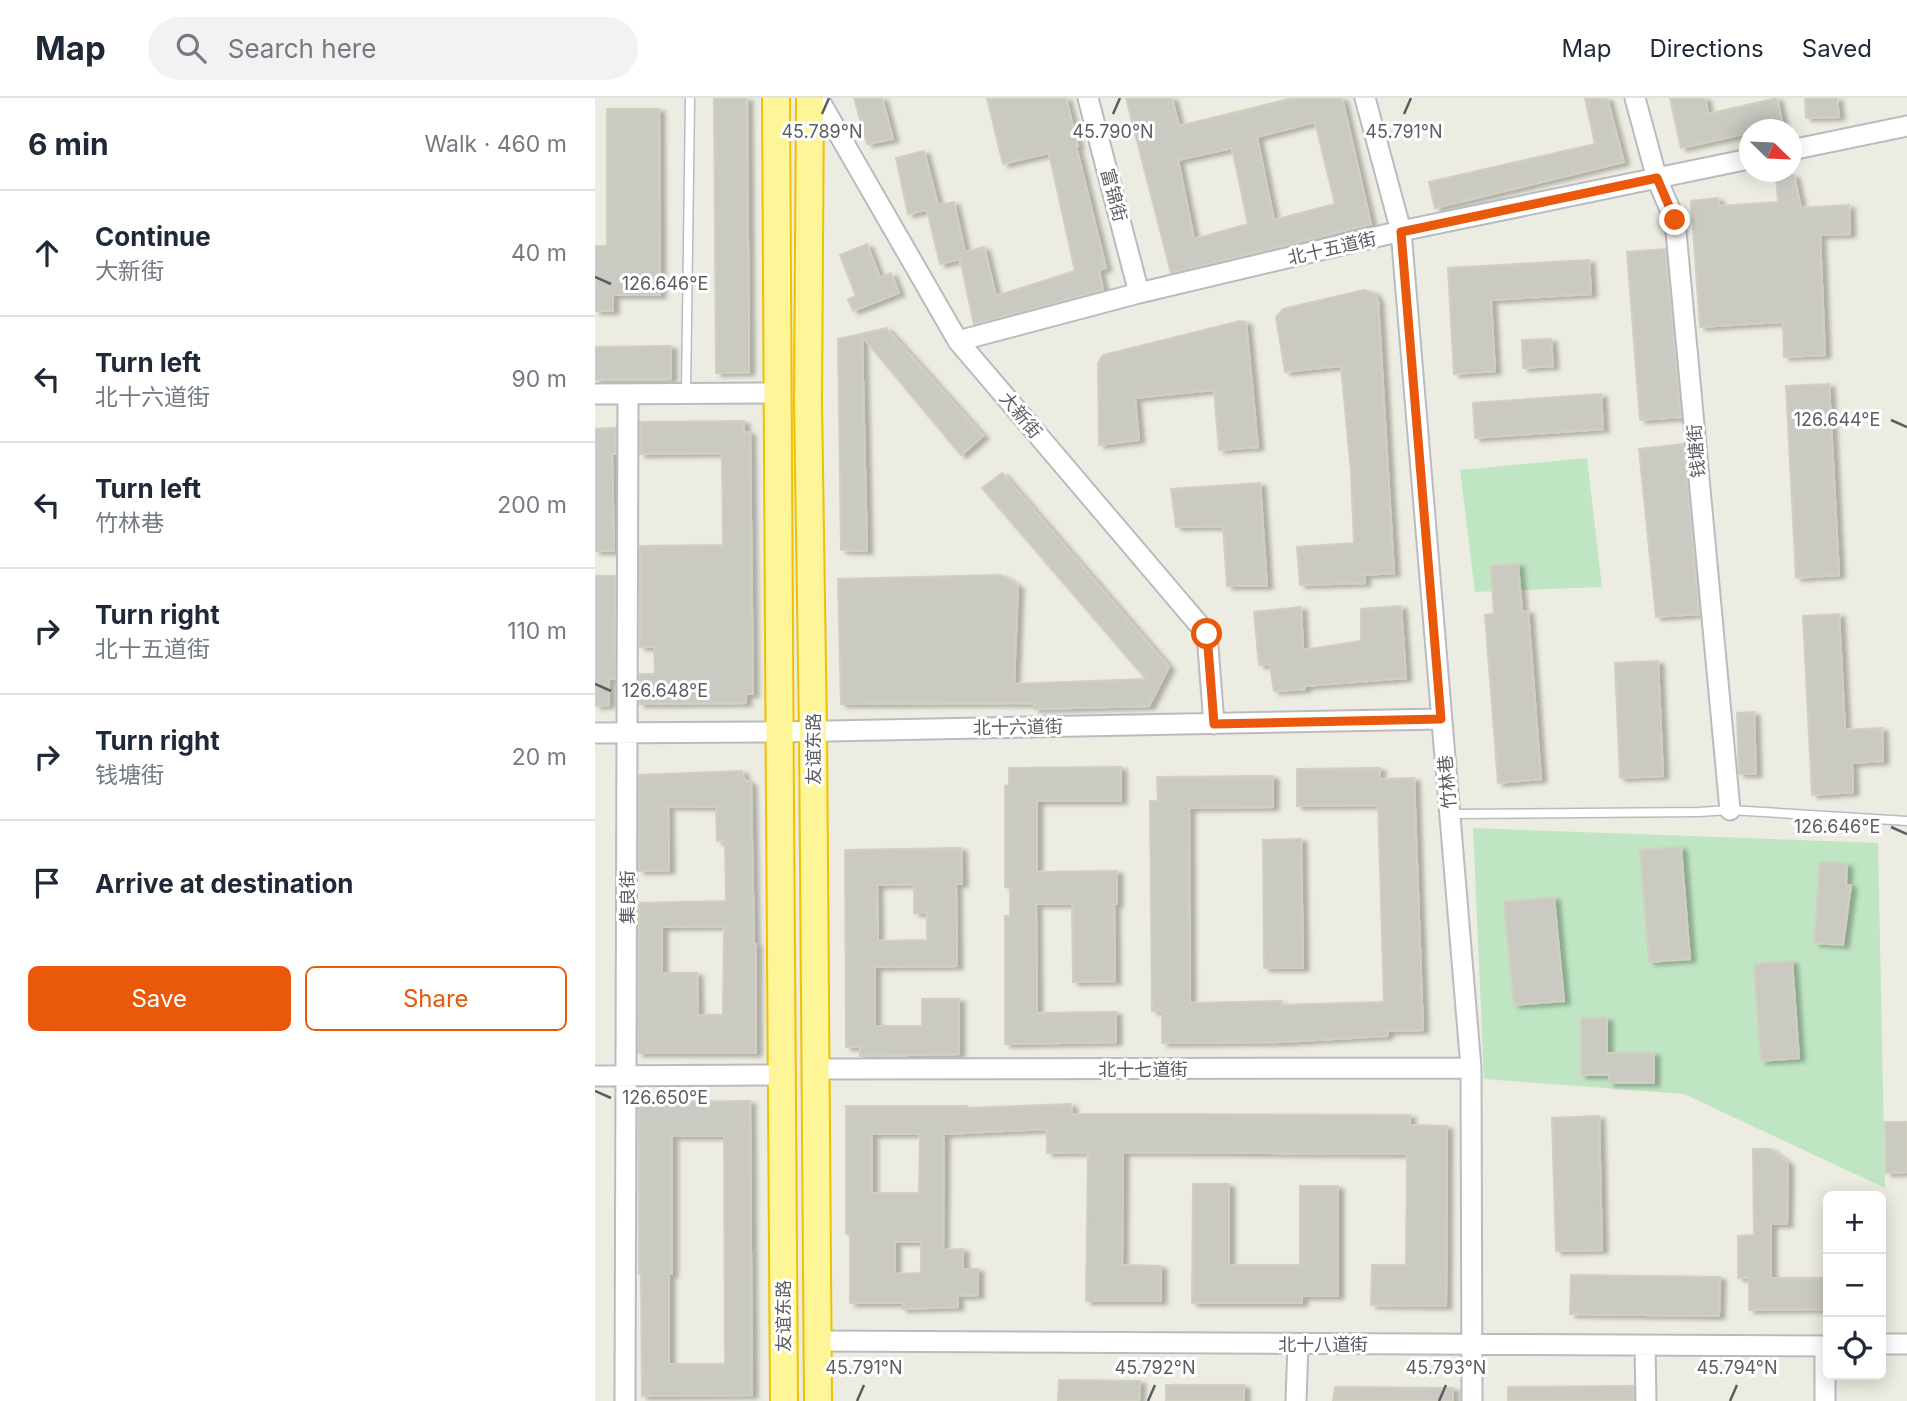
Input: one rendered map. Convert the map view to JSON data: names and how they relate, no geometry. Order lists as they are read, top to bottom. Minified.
{"streets":{"highway":["友谊东路"],"street":["富锦街","北十五道街","大新街","钱塘街","北十六道街","竹林巷","集良街","北十七道街","北十八道街"]},"crossings":[["富锦街","北十五道街"],["北十五道街","大新街"],["北十五道街","钱塘街"],["北十五道街","竹林巷"],["大新街","北十六道街"],["北十六道街","友谊东路"],["北十六道街","竹林巷"],["北十六道街","集良街"],["友谊东路","北十七道街"],["友谊东路","北十八道街"],["竹林巷","北十七道街"],["竹林巷","北十八道街"]],"north":"bottom right","page":{"header":"Map","search":"Search here","nav":["Map","Directions","Saved"],"heading":["6 min","Walk · 460 m"],"list":[["Continue","大新街","40 m"],["Turn left","北十六道街","90 m"],["Turn left","竹林巷","200 m"],["Turn right","北十五道街","110 m"],["Turn right","钱塘街","20 m"],"Arrive at destination"],"buttons":["Save","Share"],"map_buttons":["+","−"]},"coordinates":["45.789°N","45.790°N","45.791°N","126.646°E","126.644°E","126.648°E","126.650°E","45.792°N","45.793°N","45.794°N"]}
